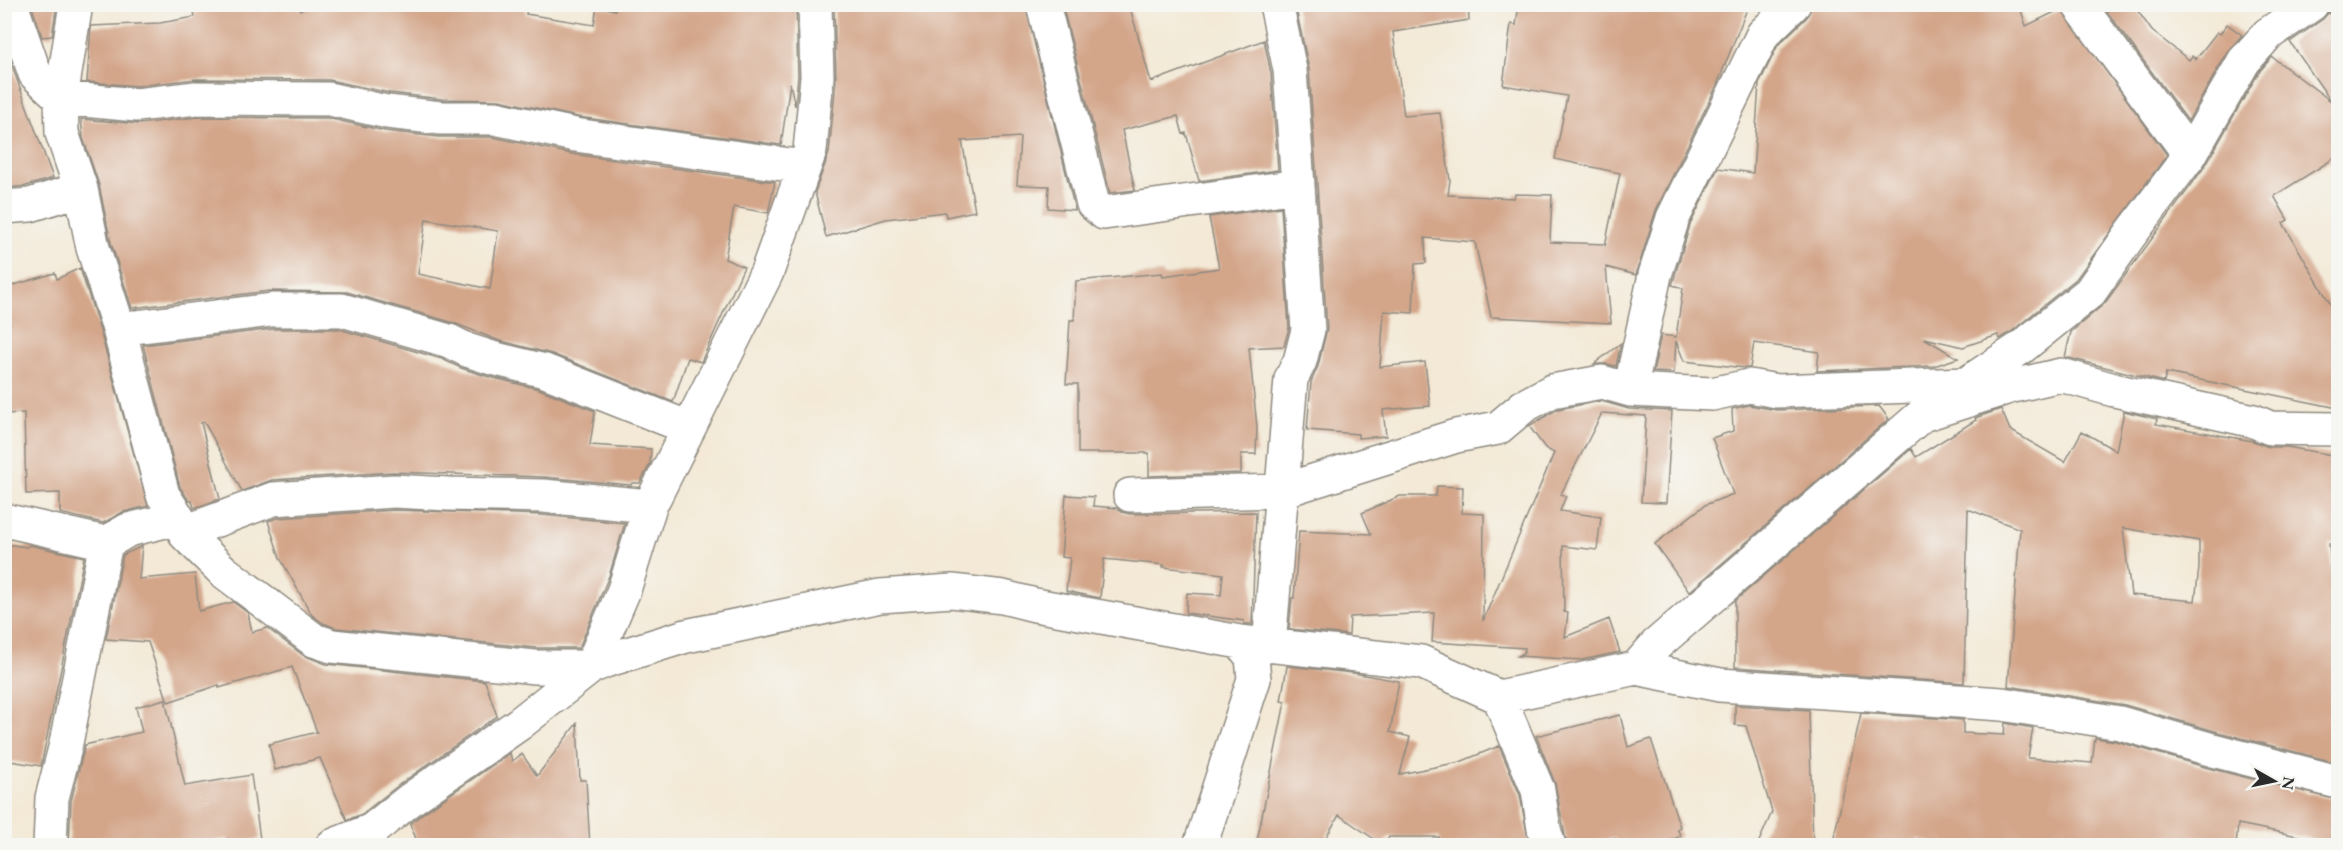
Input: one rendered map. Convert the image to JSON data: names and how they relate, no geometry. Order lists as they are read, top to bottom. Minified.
{"north":"right"}
